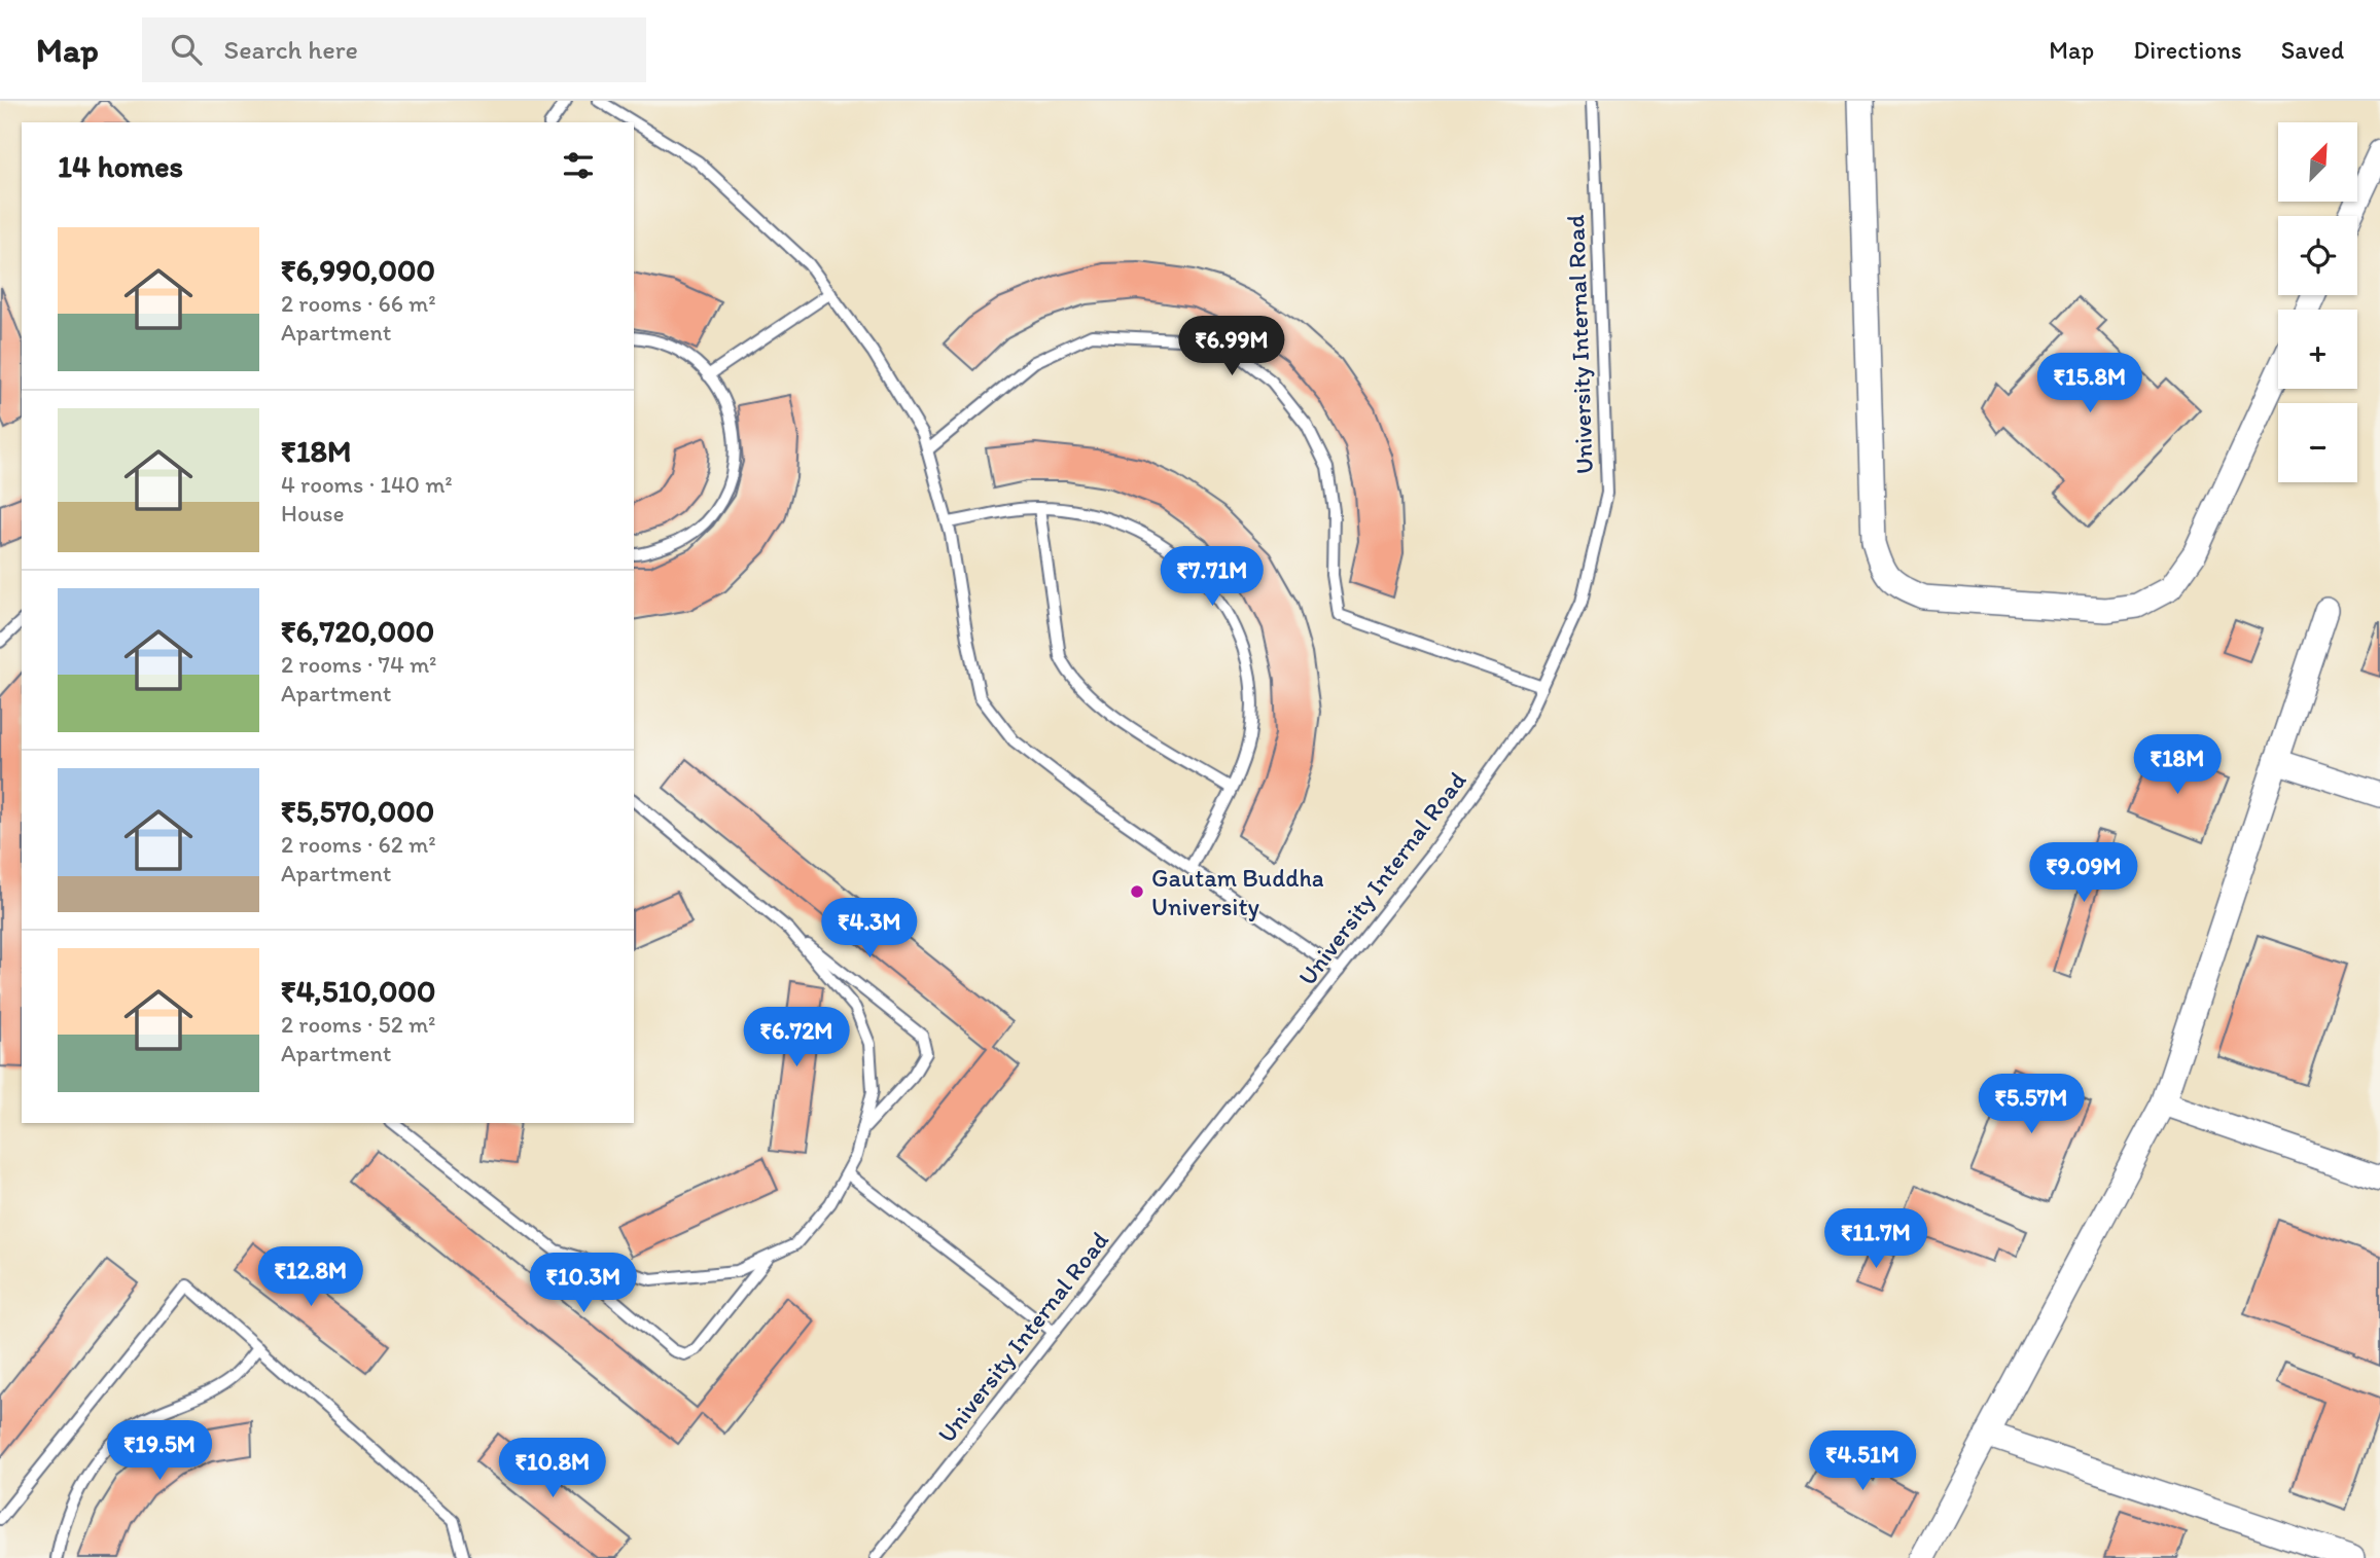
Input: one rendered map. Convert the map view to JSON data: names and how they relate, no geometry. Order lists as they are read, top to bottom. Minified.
{"streets":{"lane":["University Internal Road"]},"places":["Gautam Buddha University"],"north":"top right","page":{"header":"Map","search":"Search here","nav":["Map","Directions","Saved"],"map_buttons":["+","−"],"heading":"14 homes","list":[{"name":"₹6,990,000","note":"2 rooms · 66 m² · Apartment"},{"name":"₹18M","note":"4 rooms · 140 m² · House"},{"name":"₹6,720,000","note":"2 rooms · 74 m² · Apartment"},{"name":"₹5,570,000","note":"2 rooms · 62 m² · Apartment"},{"name":"₹4,510,000","note":"2 rooms · 52 m² · Apartment"}],"price":["₹6.99M","₹15.8M","₹7.71M","₹18M","₹9.09M","₹4.3M","₹6.72M","₹5.57M","₹11.7M","₹12.8M","₹10.3M","₹19.5M","₹4.51M","₹10.8M"]}}
